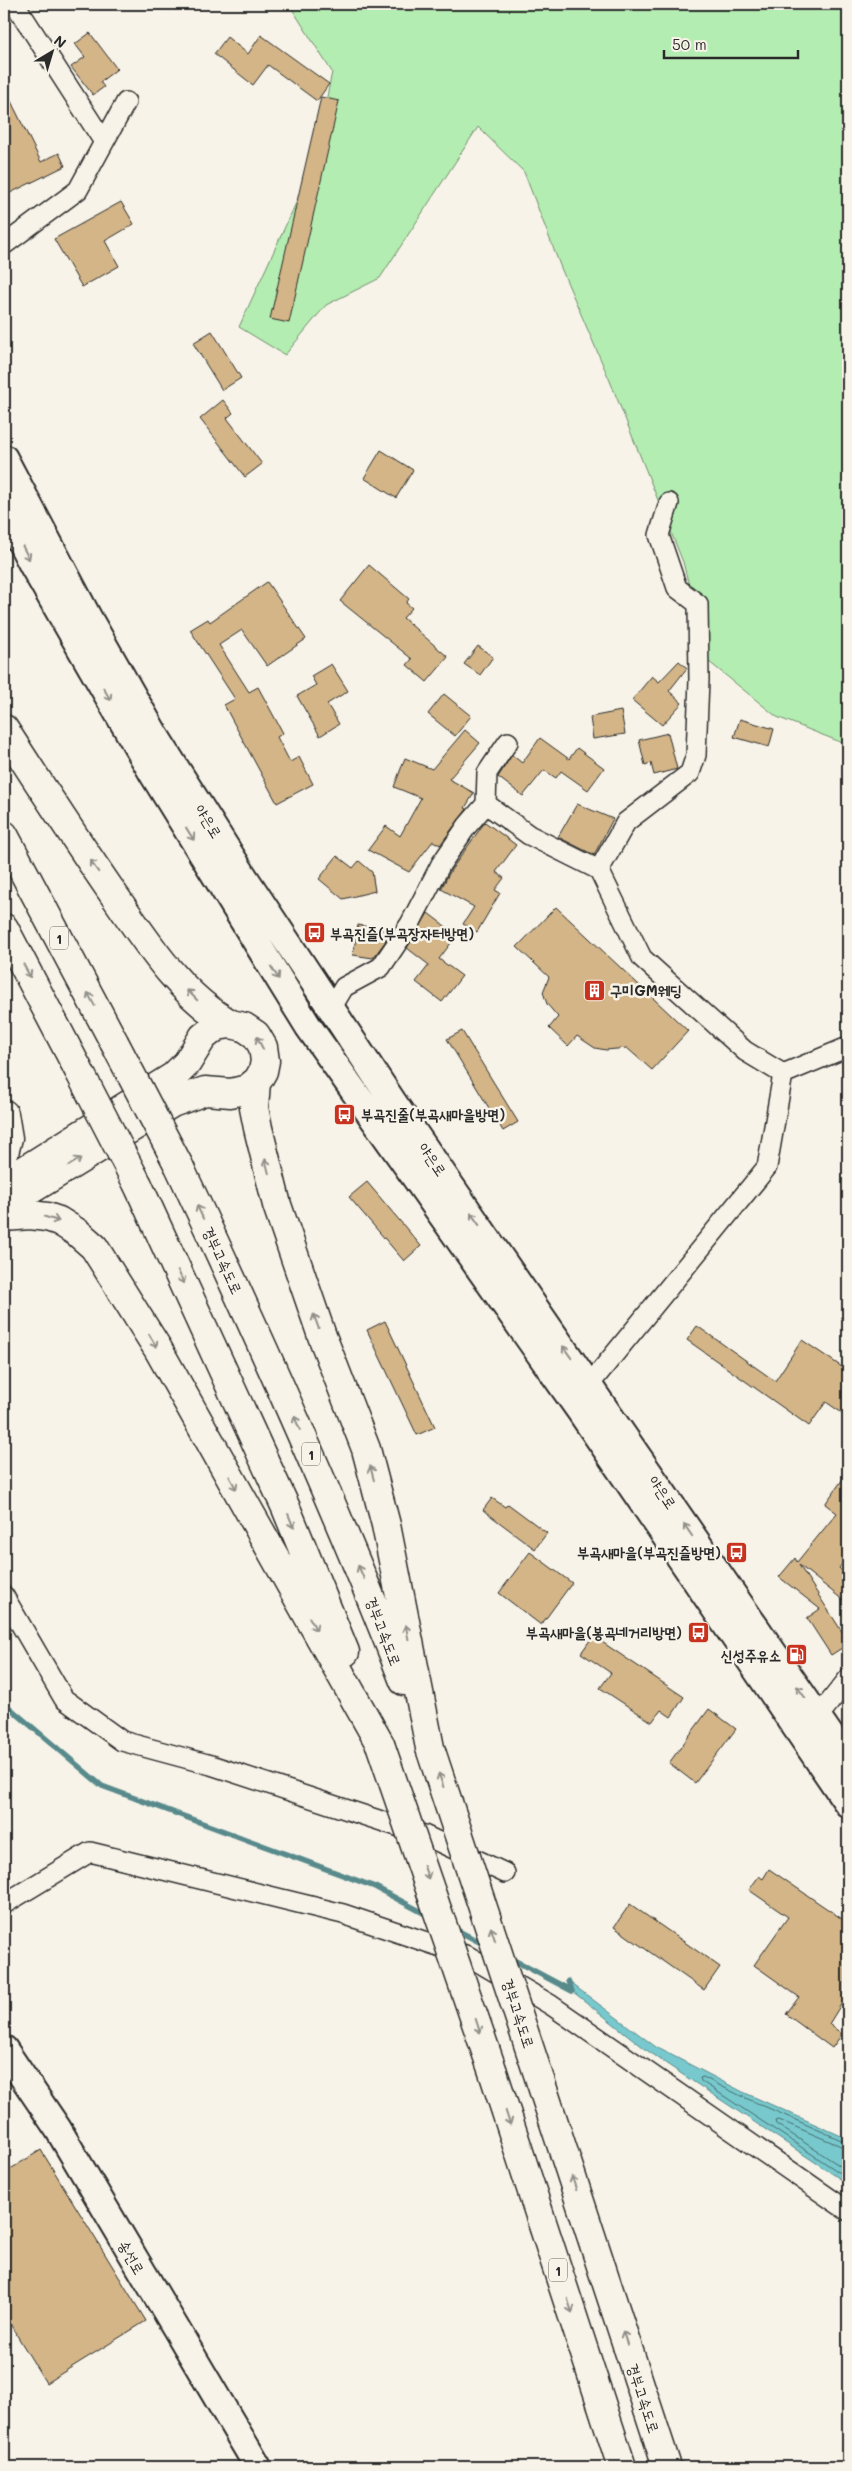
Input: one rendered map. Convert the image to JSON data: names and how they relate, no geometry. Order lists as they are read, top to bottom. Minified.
{"streets":{"highway":["1","경부고속도로"],"main road":["야은로","송선로"]},"places":{"bus stop":["부곡진즐(부곡장자터방면)","부곡진줄(부곡새마을방면)","부곡새마을(부곡진즐방면)","부곡새마을(봉곡네거리방면)"],"building":["구미GM웨딩"],"fuel station":["신성주유소"]},"scale_bar":"50 m","north":"top right"}
